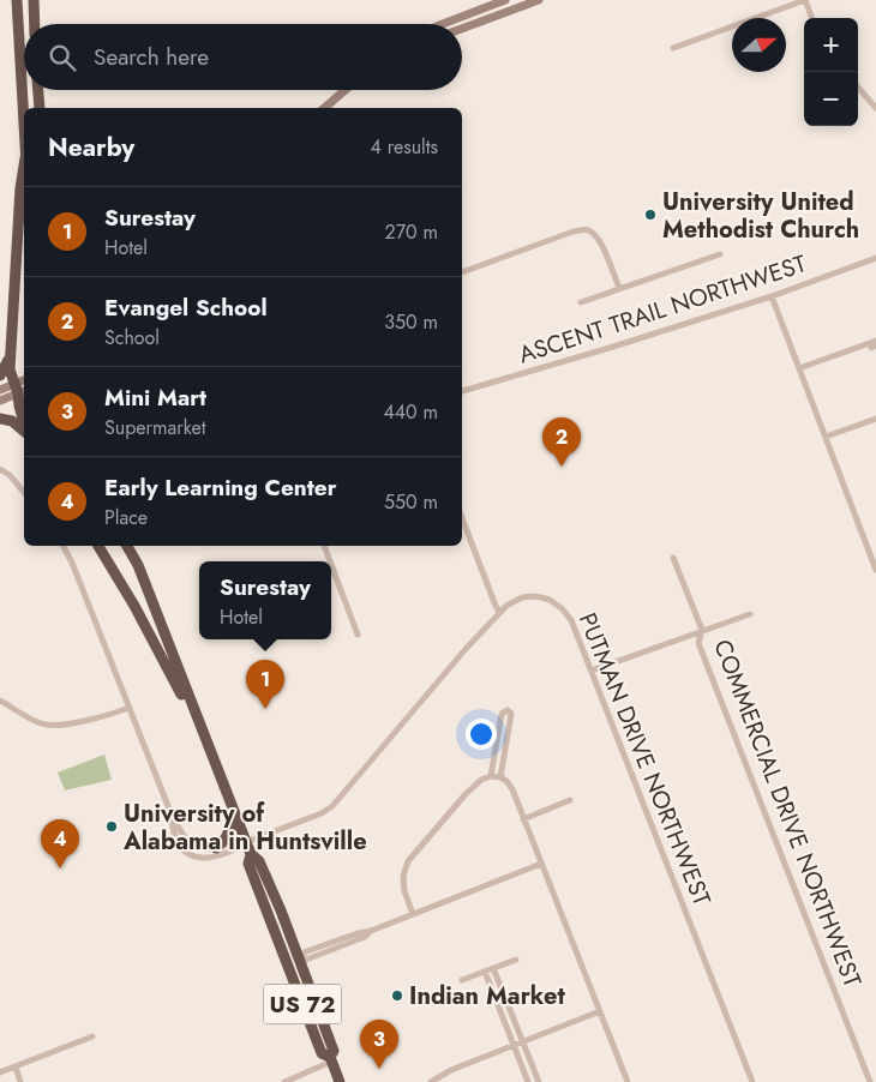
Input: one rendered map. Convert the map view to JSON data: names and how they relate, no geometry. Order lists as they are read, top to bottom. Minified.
{"streets":{"highway":["US 72"],"street":["ASCENT TRAIL NORTHWEST","PUTMAN DRIVE NORTHWEST","COMMERCIAL DRIVE NORTHWEST"]},"crossings":[["PUTMAN DRIVE NORTHWEST","US 72"]],"places":["University United Methodist Church","University of Alabama in Huntsville","Indian Market"],"north":"right","page":{"map_buttons":["+","−"],"search":"Search here","heading":["Nearby","4 results"],"list":[{"mark":"1","name":"Surestay","note":"Hotel","value":"270 m"},{"mark":"2","name":"Evangel School","note":"School","value":"350 m"},{"mark":"3","name":"Mini Mart","note":"Supermarket","value":"440 m"},{"mark":"4","name":"Early Learning Center","note":"Place","value":"550 m"}],"pins":["2","1","4","3"],"popup":["Surestay","Hotel"]}}
